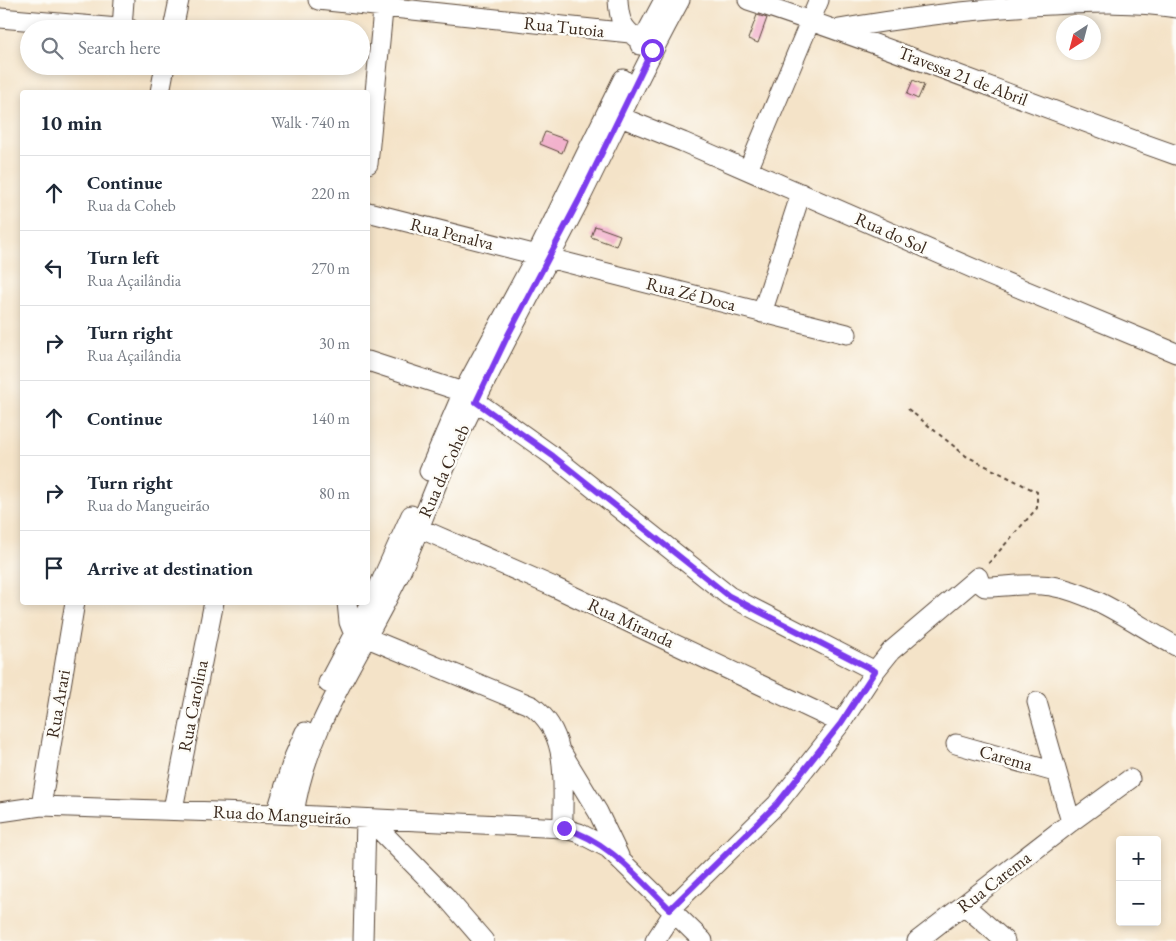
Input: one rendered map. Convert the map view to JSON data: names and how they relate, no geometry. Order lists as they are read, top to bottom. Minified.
{"streets":{"street":["Rua Tutoia","Travessa 21 de Abril","Rua do Sol","Rua Penalva","Rua Zé Doca","Rua da Coheb","Rua Miranda","Rua Arari","Rua Carolina","Carema","Rua do Mangueirão","Rua Carema"]},"crossings":[["Rua Tutoia","Rua da Coheb"],["Rua do Sol","Rua da Coheb"],["Rua Penalva","Rua Zé Doca"],["Rua Penalva","Rua da Coheb"],["Rua Zé Doca","Rua da Coheb"],["Rua da Coheb","Rua Miranda"],["Rua da Coheb","Rua do Mangueirão"],["Rua Arari","Rua do Mangueirão"],["Rua Carolina","Rua do Mangueirão"],["Carema","Rua Carema"]],"north":"bottom left","page":{"search":"Search here","heading":["10 min","Walk · 740 m"],"list":[["Continue","Rua da Coheb","220 m"],["Turn left","Rua Açailândia","270 m"],["Turn right","Rua Açailândia","30 m"],["Continue","140 m"],["Turn right","Rua do Mangueirão","80 m"],"Arrive at destination"],"map_buttons":["+","−"]}}
